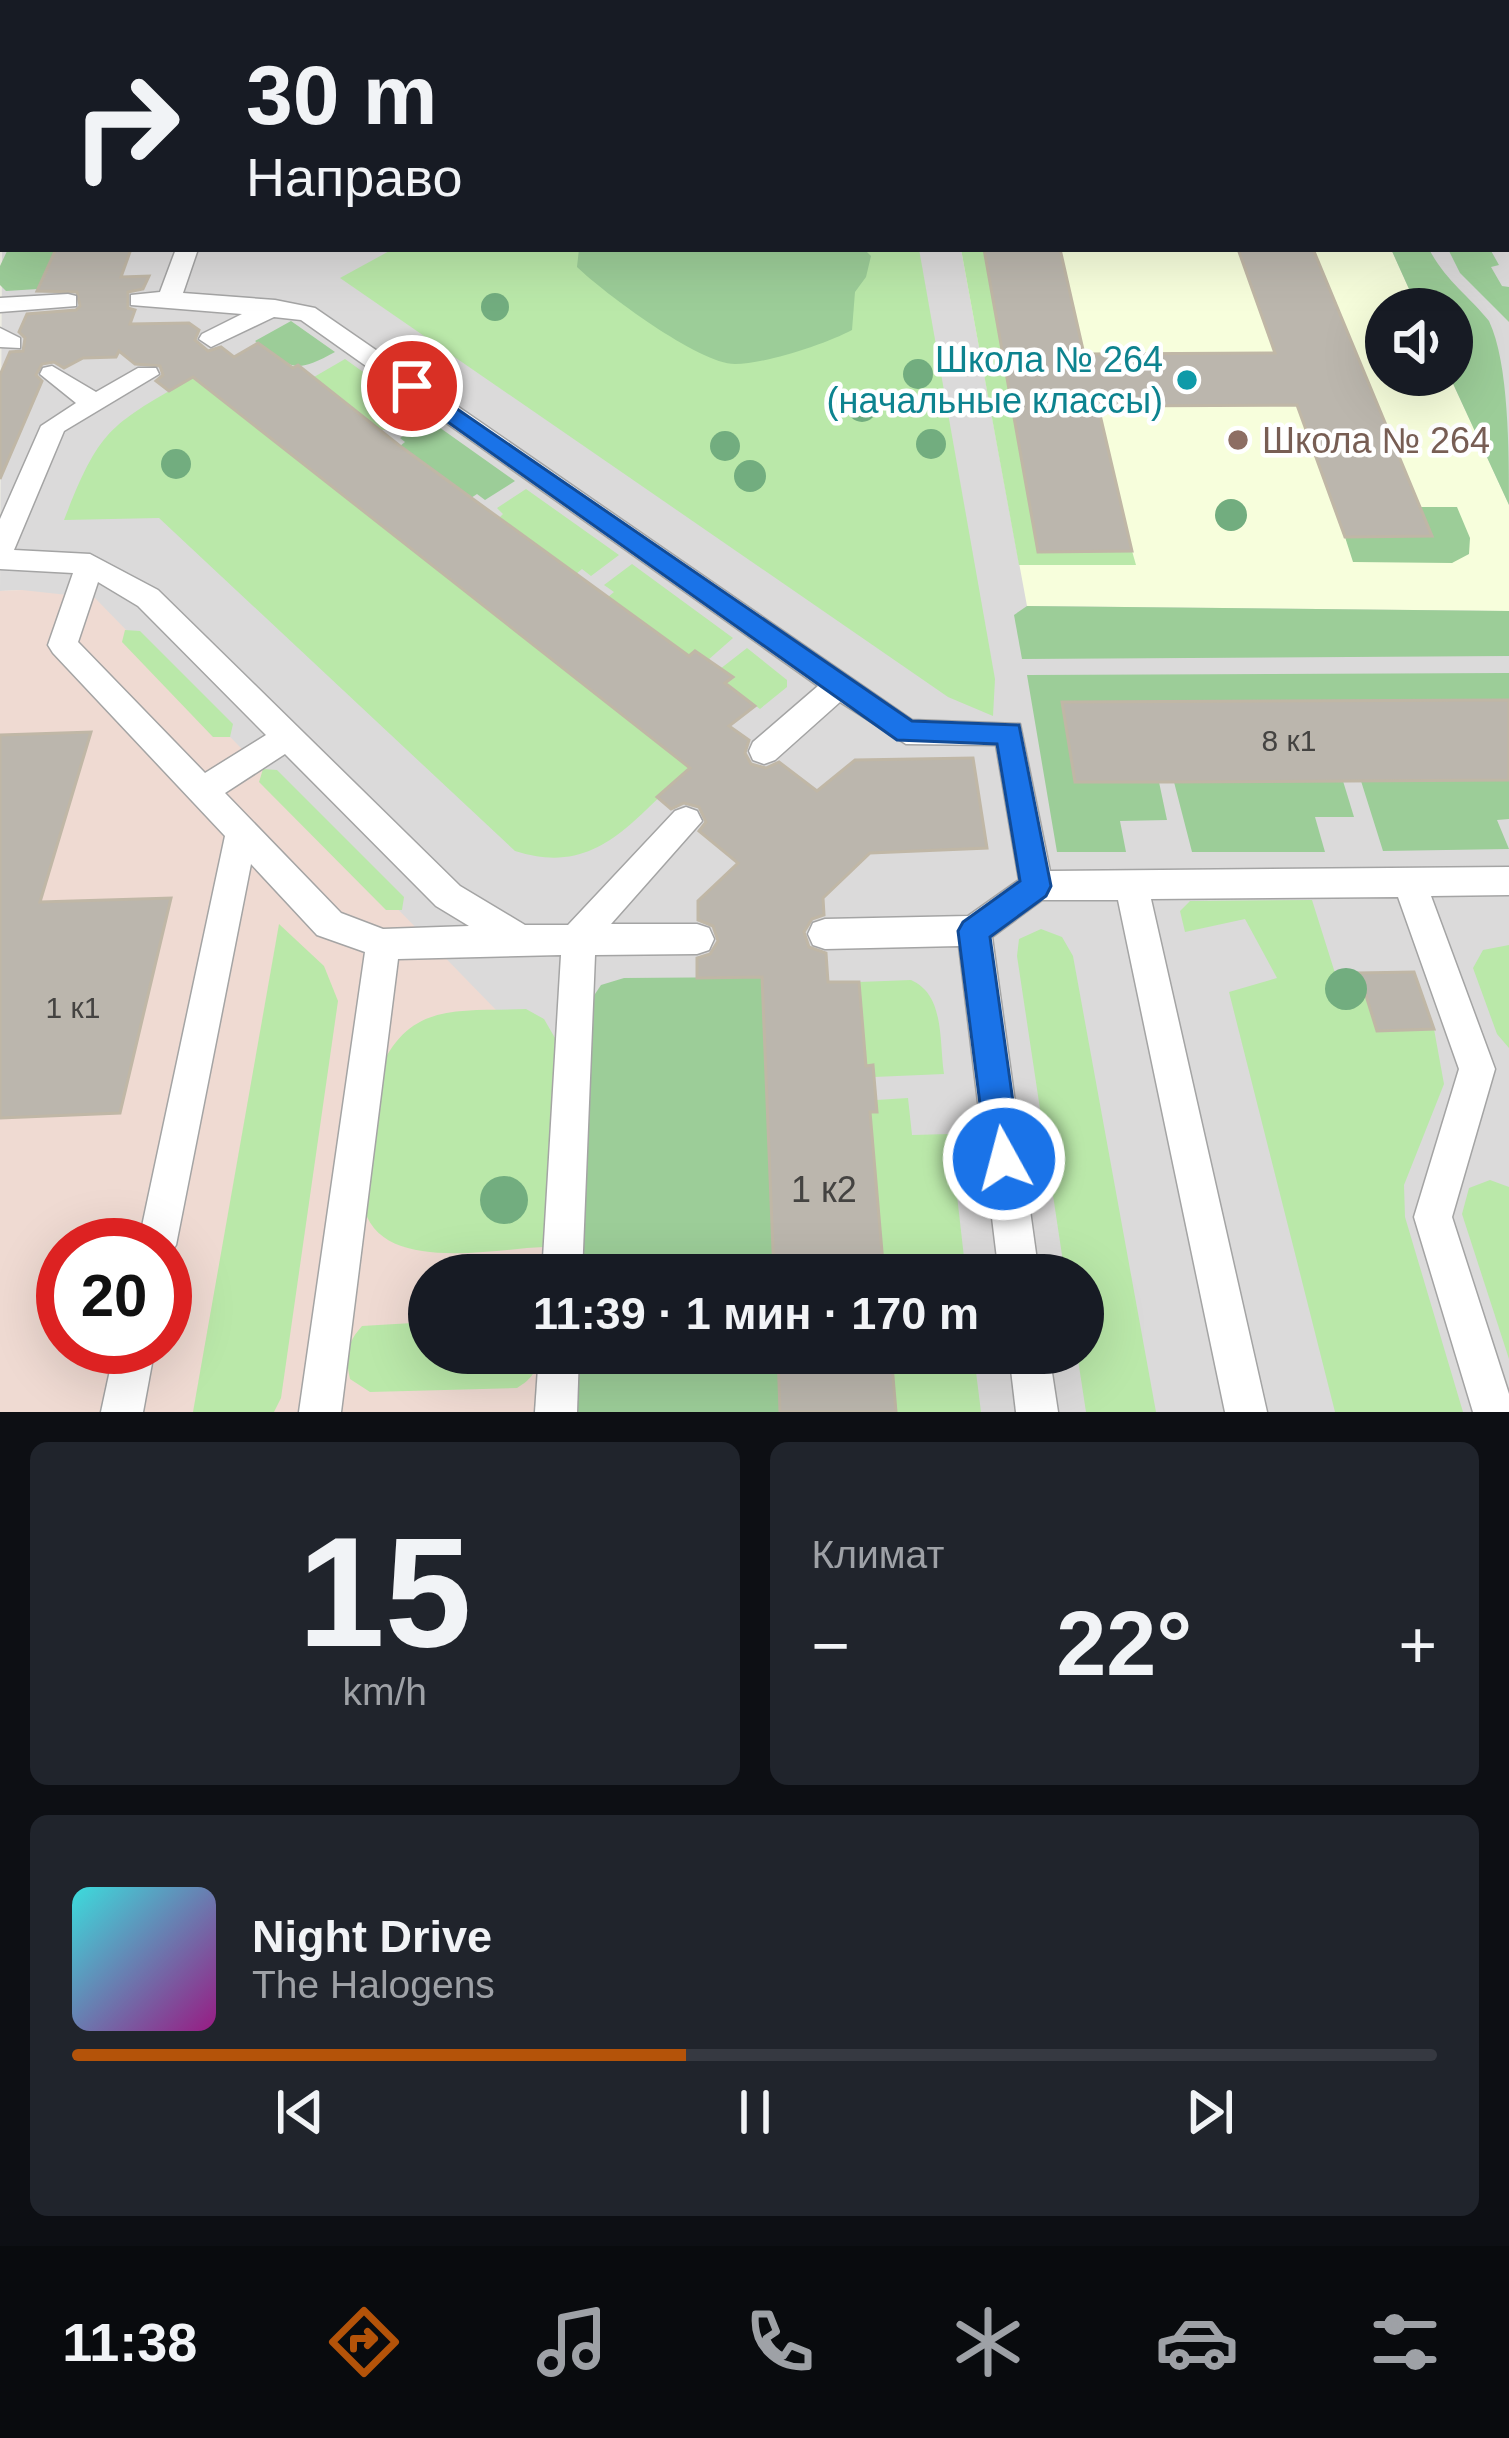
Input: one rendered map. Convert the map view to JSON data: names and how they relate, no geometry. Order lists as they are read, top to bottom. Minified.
{"places":["Школа № 264 (начальные классы)","Школа № 264"],"house_numbers":["8 к1","1 к1","1 к2"],"page":{"turn":["30 m","Направо"],"limit":"20","trip":"11:39 · 1 мин · 170 m","tile":[["15","km/h"],"Климат"],"heat":["−","22°","+"],"song":["Night Drive","The Halogens"],"tabs":"11:38"}}
